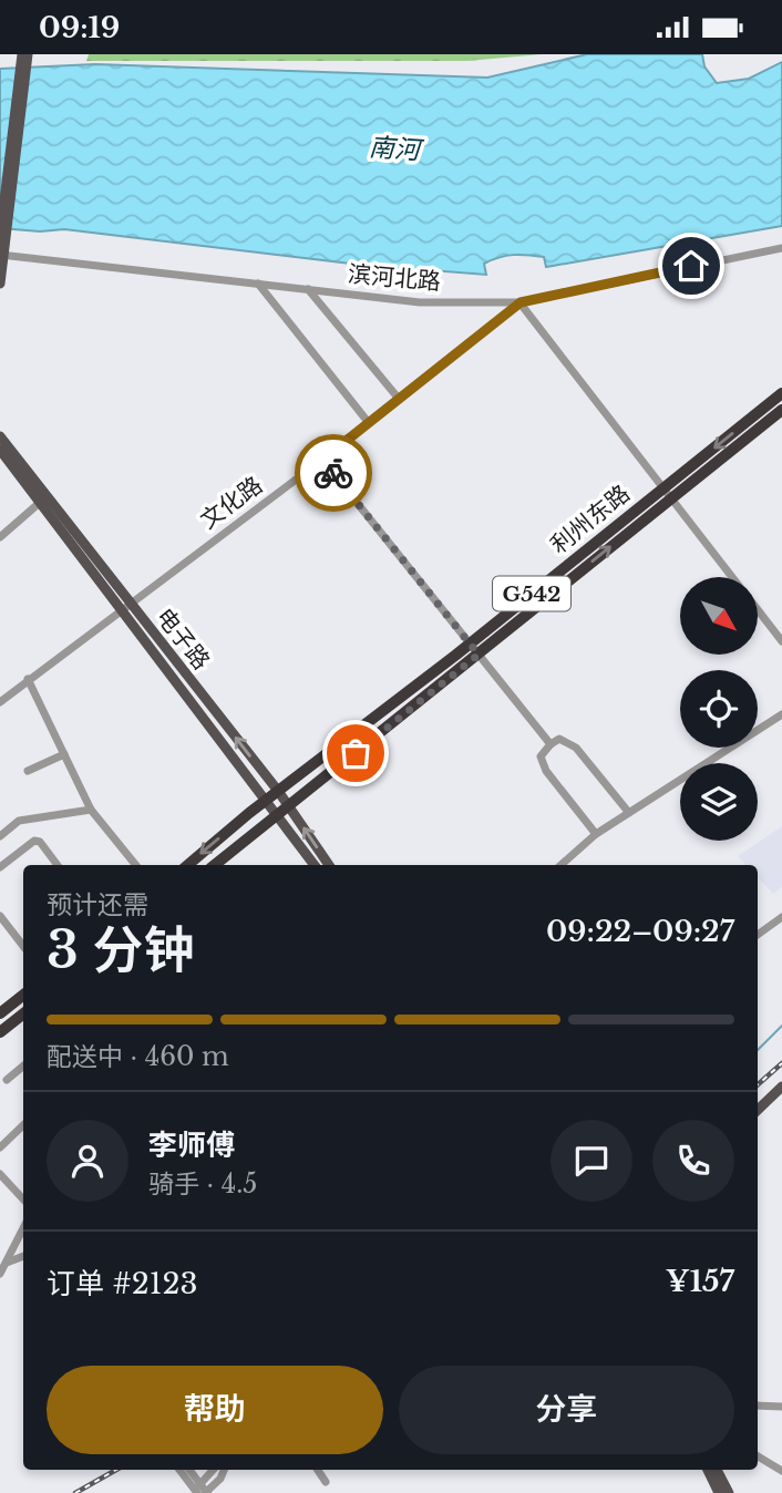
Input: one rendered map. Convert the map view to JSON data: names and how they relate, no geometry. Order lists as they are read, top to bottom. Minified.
{"streets":{"highway":["利州东路","G542"],"main road":["电子路"],"street":["滨河北路","文化路"]},"crossings":[["滨河北路","文化路"],["文化路","电子路"],["利州东路","G542"],["利州东路","电子路"],["G542","电子路"]],"water":["南河"],"north":"bottom right","page":{"status":"09:19","heading":["3 分钟","预计还需","09:22–09:27"],"panel":["李师傅","骑手 · 4.5","订单 #2123","¥157"],"bar":"配送中 · 460 m","buttons":["帮助","分享"]}}
